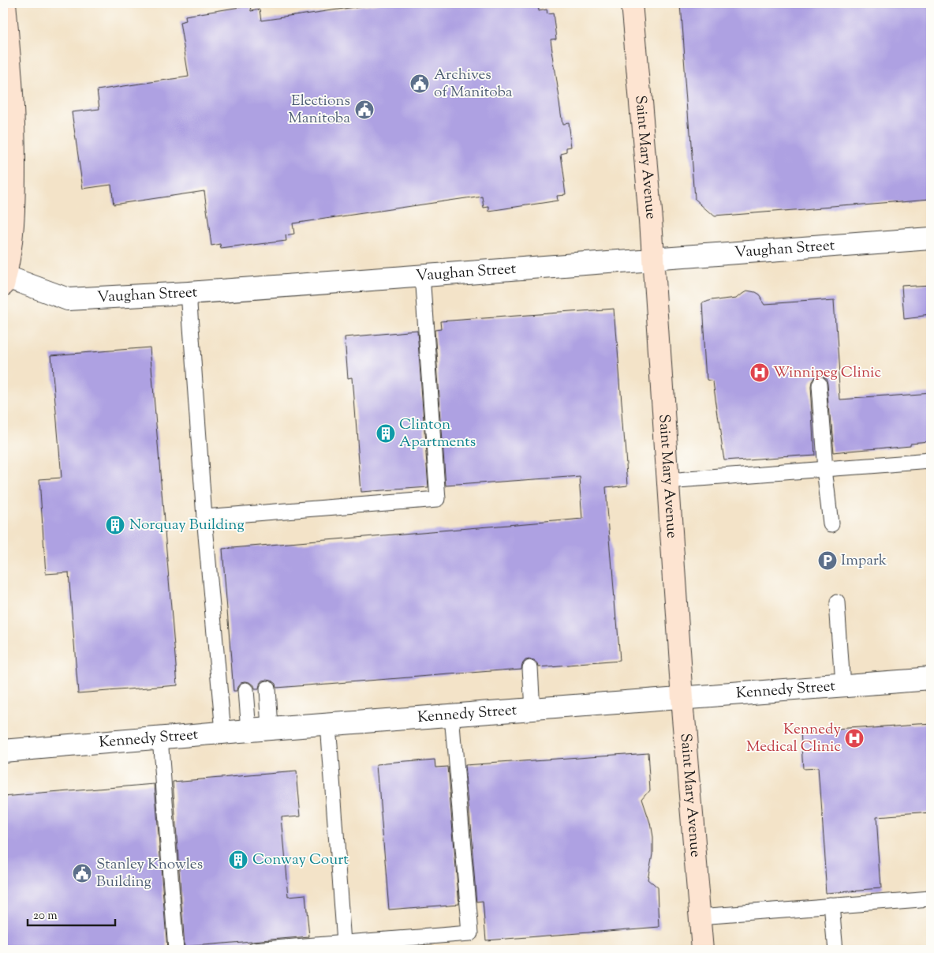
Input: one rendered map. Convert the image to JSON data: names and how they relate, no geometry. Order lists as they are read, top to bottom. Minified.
{"streets":{"main road":["Saint Mary Avenue"],"street":["Vaughan Street","Kennedy Street"]},"crossings":[["Saint Mary Avenue","Vaughan Street"],["Saint Mary Avenue","Kennedy Street"]],"places":{"public building":["Archives of Manitoba","Elections Manitoba","Stanley Knowles Building"],"hospital":["Winnipeg Clinic","Kennedy Medical Clinic"],"building":["Clinton Apartments","Norquay Building","Conway Court"],"parking":["Impark"]},"scale_bar":"20 m"}
